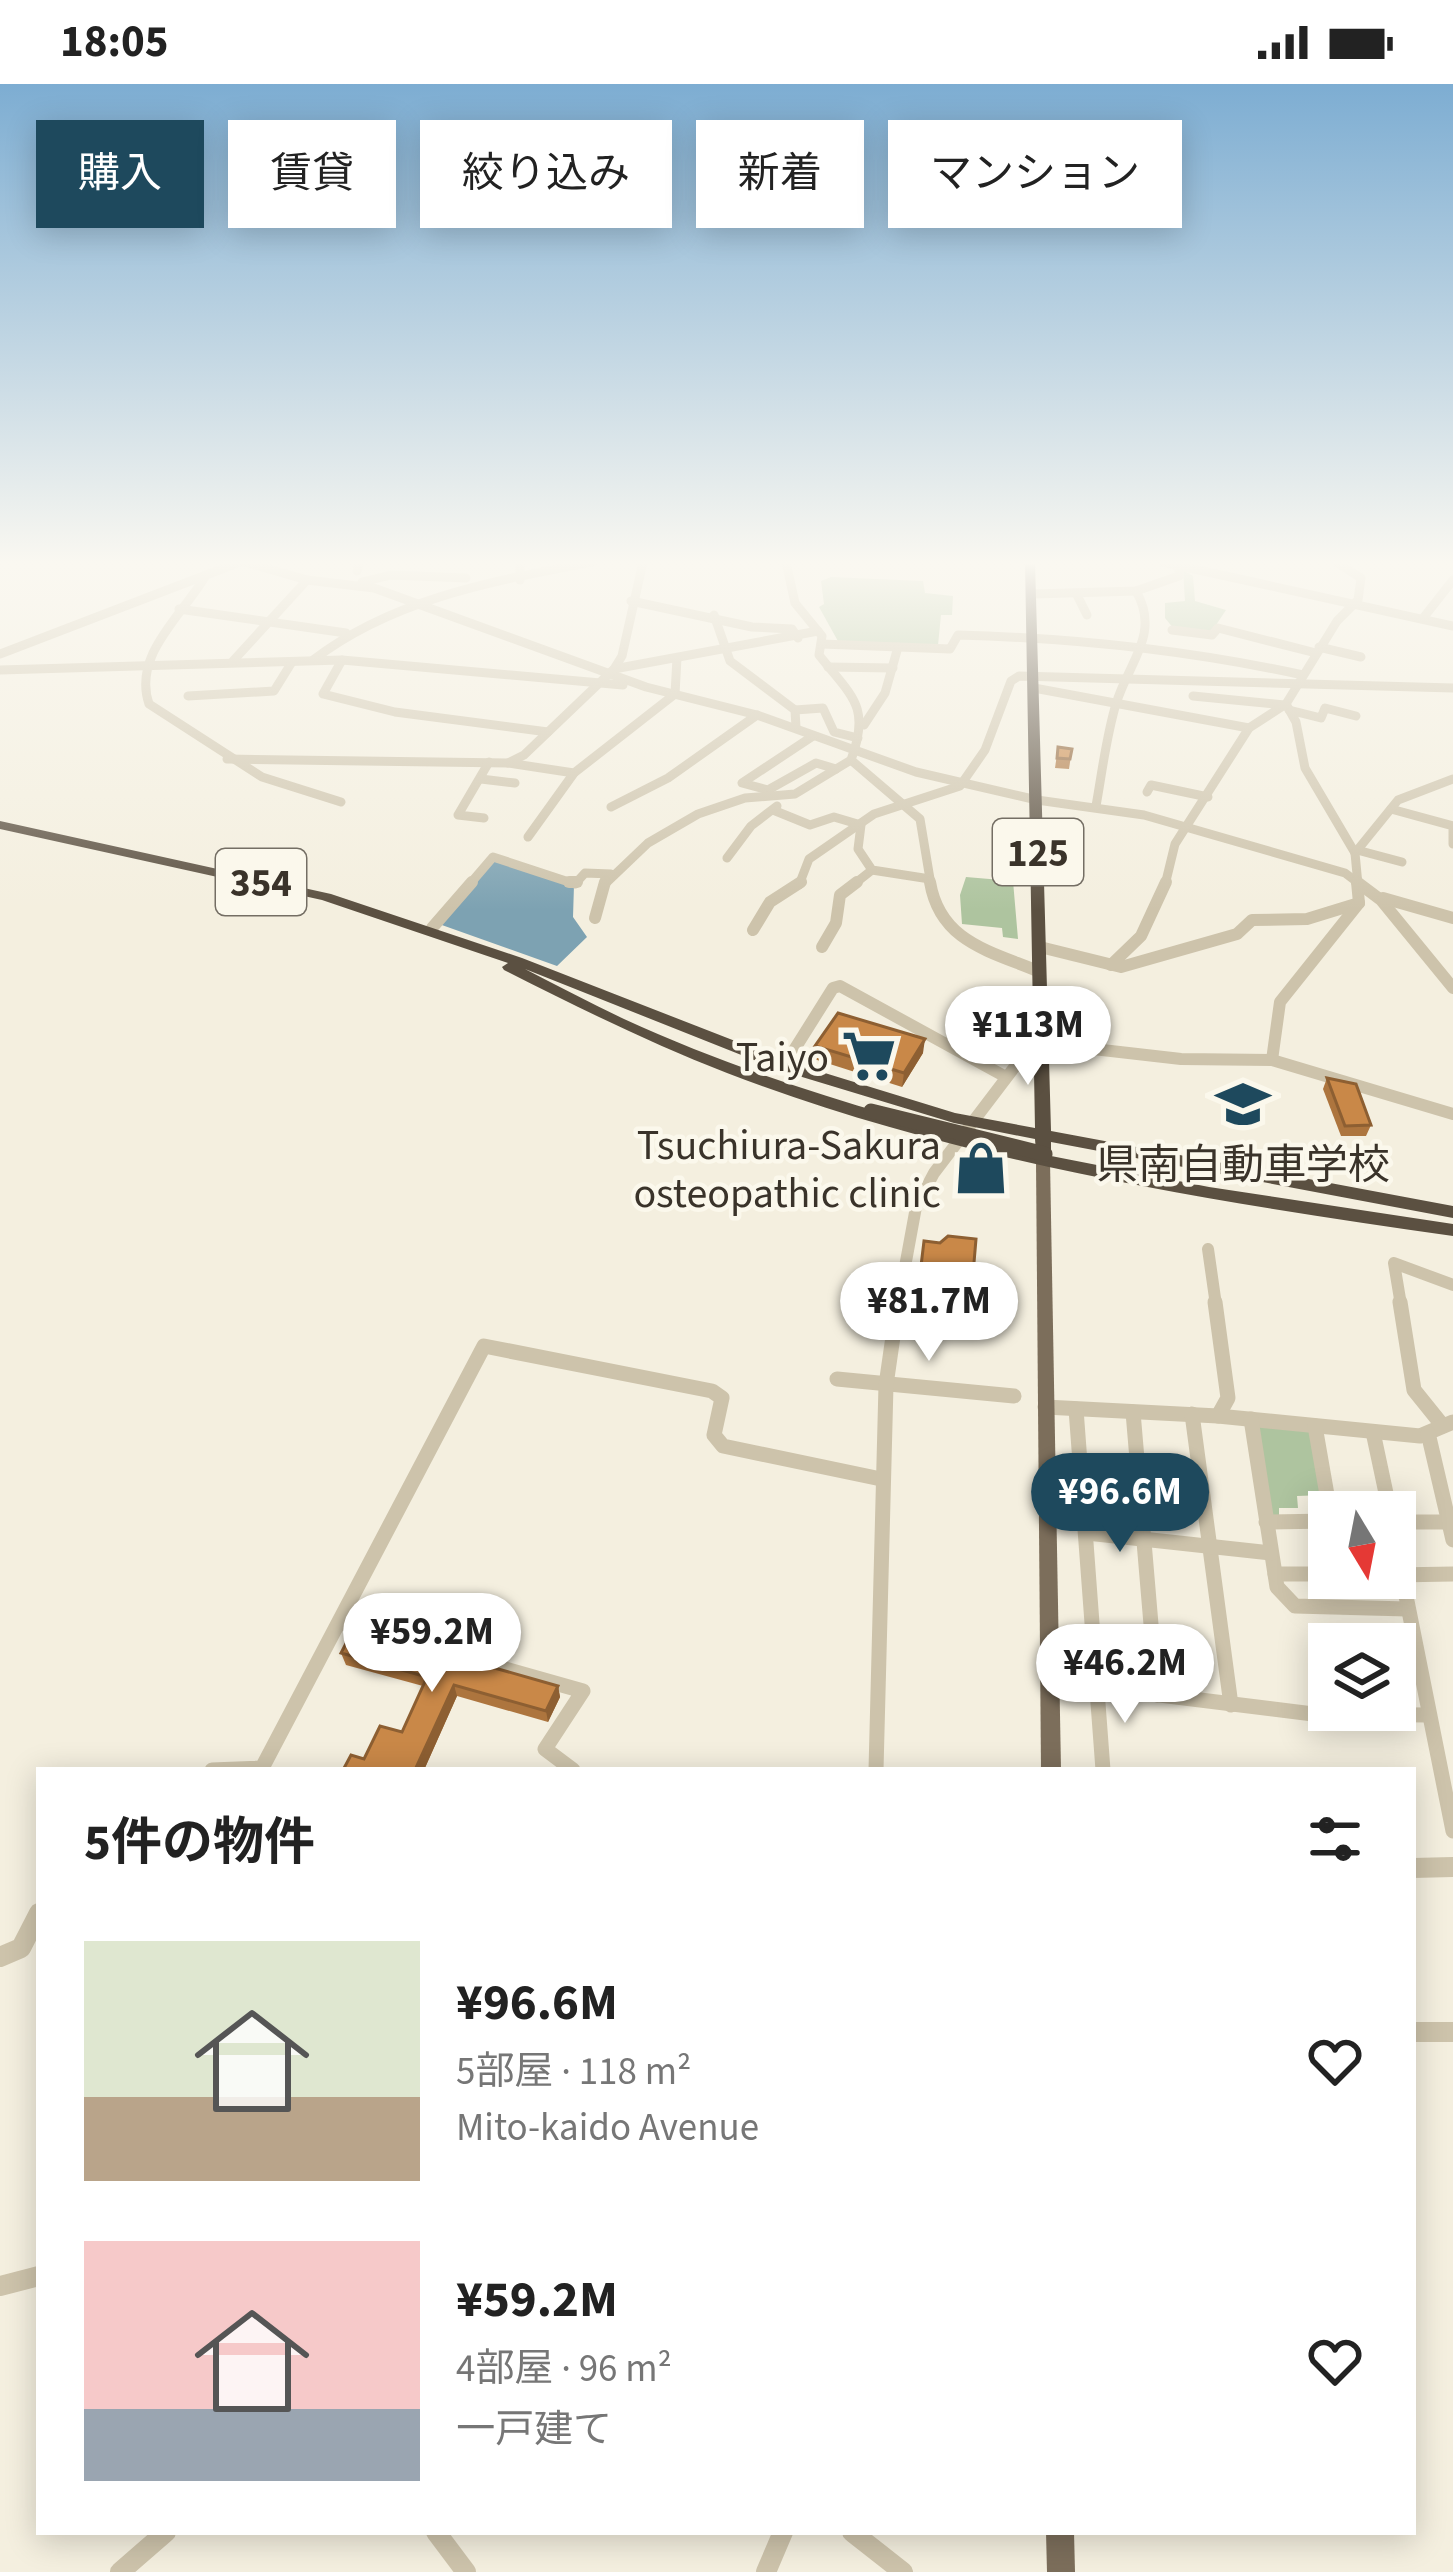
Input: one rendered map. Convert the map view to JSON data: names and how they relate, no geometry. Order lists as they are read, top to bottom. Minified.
{"streets":{"highway":["125","354"]},"crossings":[["125","354"]],"places":{"supermarket":["Taiyo"],"school or university":["県南自動車学校"],"shop":["Tsuchiura-Sakura osteopathic clinic"]},"north":"bottom","page":{"status":"18:05","chip":["購入","賃貸","絞り込み","新着","マンション"],"price":["¥113M","¥81.7M","¥96.6M","¥59.2M","¥46.2M"],"heading":"5件の物件","list":[{"name":"¥96.6M","note":"5部屋 · 118 m² · Mito-kaido Avenue"},{"name":"¥59.2M","note":"4部屋 · 96 m² · 一戸建て"}]}}
